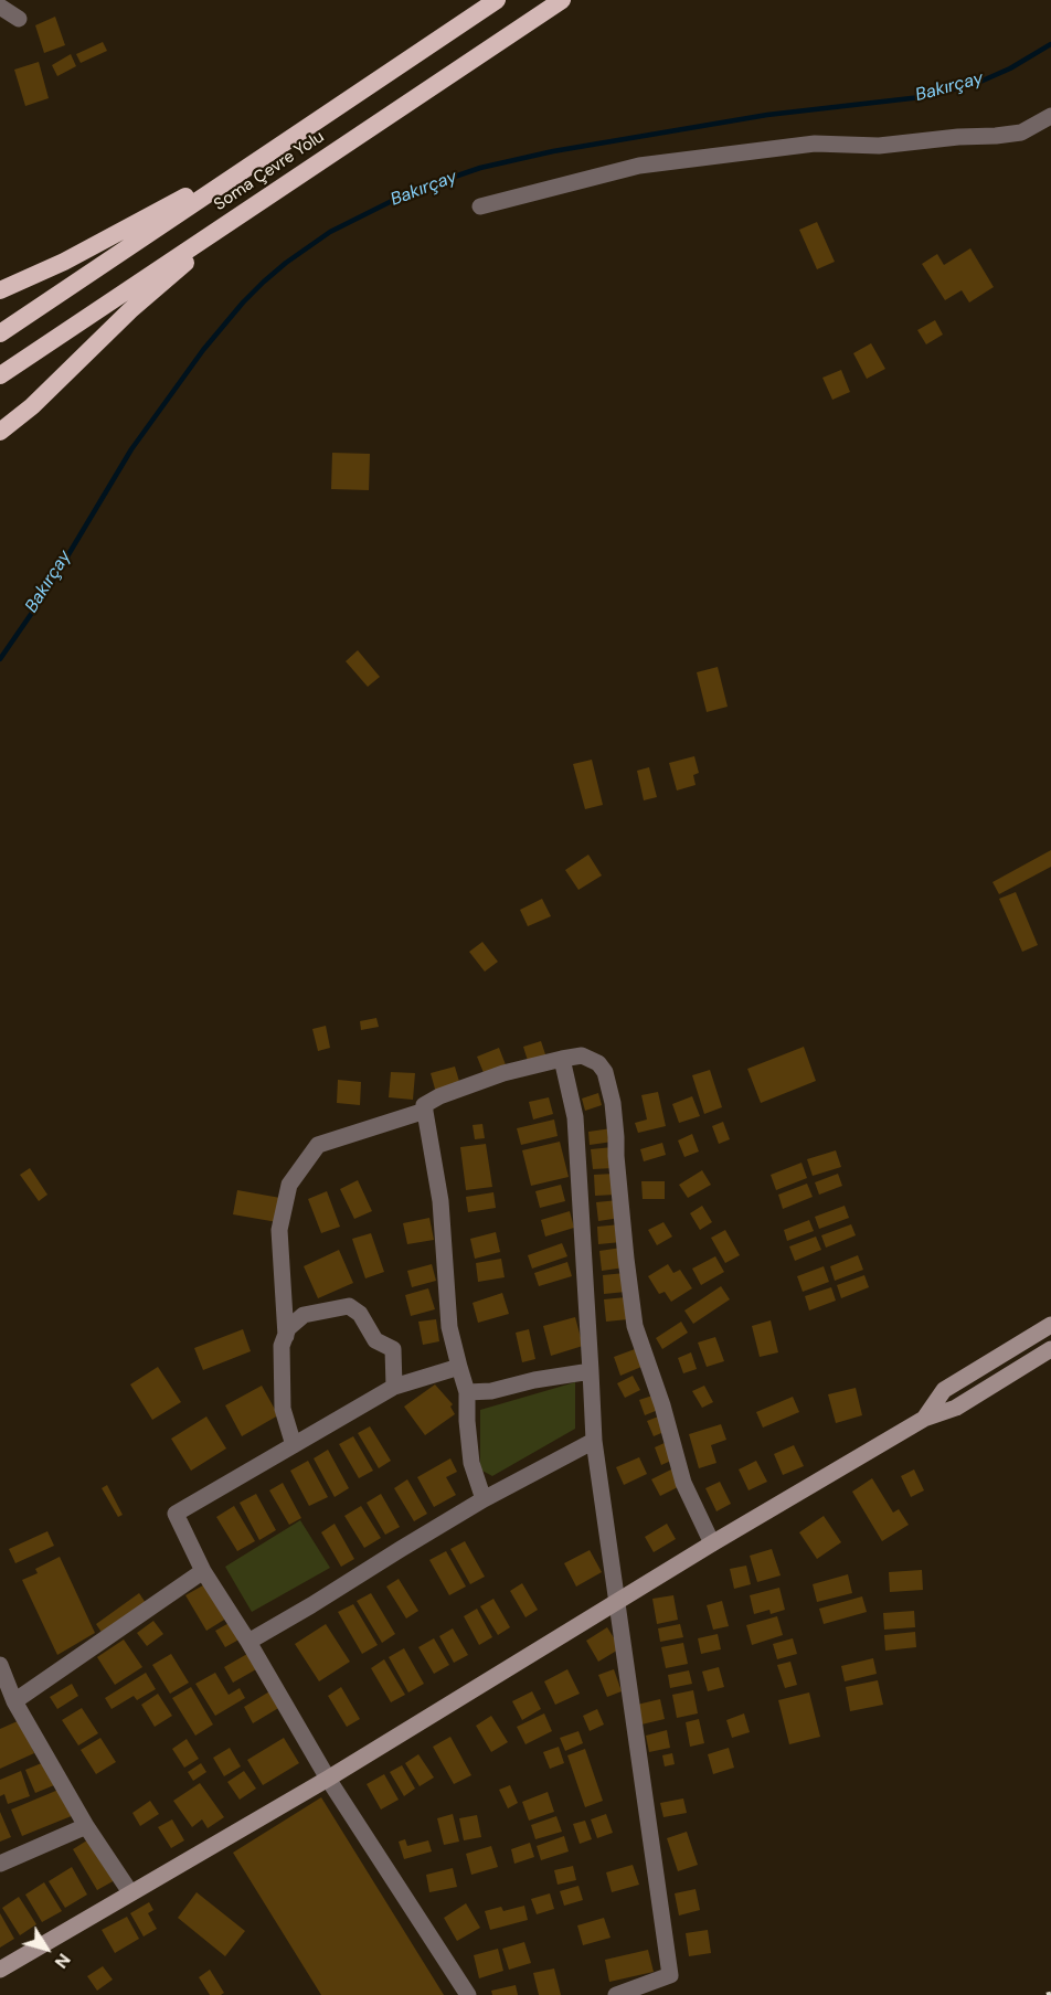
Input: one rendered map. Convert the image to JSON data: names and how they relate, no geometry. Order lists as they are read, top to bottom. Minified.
{"streets":{"highway":["Soma Çevre Yolu"]},"water":["Bakırçay"],"north":"bottom right"}
